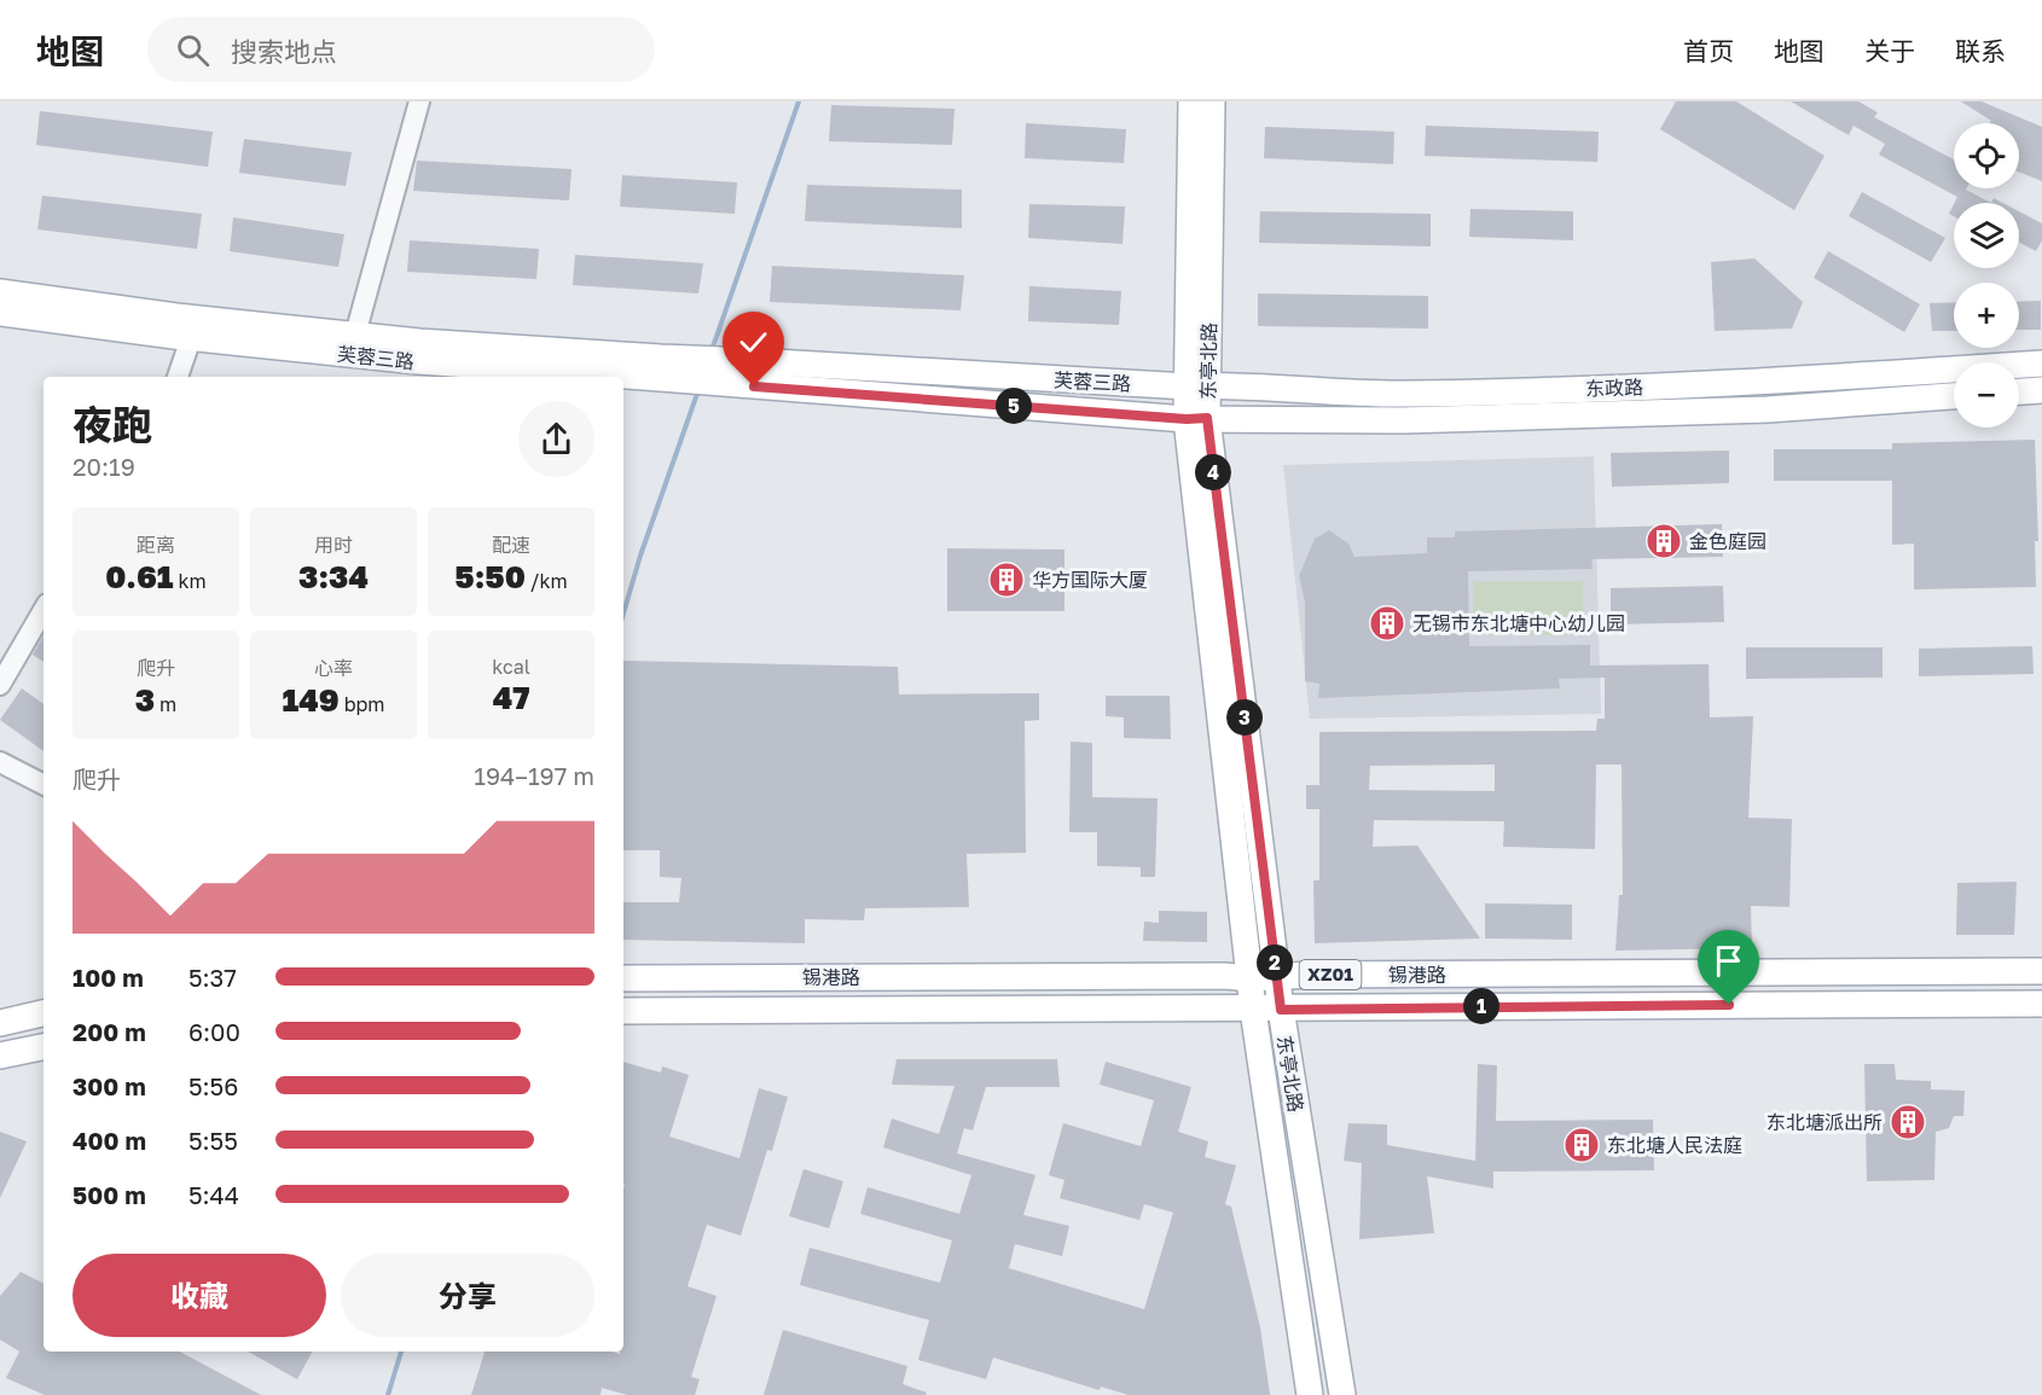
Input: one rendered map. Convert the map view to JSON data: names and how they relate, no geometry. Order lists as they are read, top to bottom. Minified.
{"streets":{"main road":["芙蓉三路","东亭北路","东政路","XZ01","锡港路"]},"crossings":[["芙蓉三路","东亭北路"],["芙蓉三路","东政路"],["东亭北路","东政路"],["东亭北路","锡港路"]],"places":{"building":["金色庭园","华方国际大厦","无锡市东北塘中心幼儿园","东北塘派出所","东北塘人民法庭"]},"page":{"header":"地图","search":"搜索地点","nav":["首页","地图","关于","联系"],"map_buttons":["+","−"],"heading":["夜跑","20:19"],"pins":["5","4","3","2","1"],"stats":[["距离","0.61 km"],["用时","3:34"],["配速","5:50 /km"],["爬升","3 m"],["心率","149 bpm"],["kcal","47"]],"chart":["爬升","194–197 m"],"list":[{"name":"100 m","note":"5:37"},{"name":"200 m","note":"6:00"},{"name":"300 m","note":"5:56"},{"name":"400 m","note":"5:55"},{"name":"500 m","note":"5:44"}],"buttons":["收藏","分享"]}}
